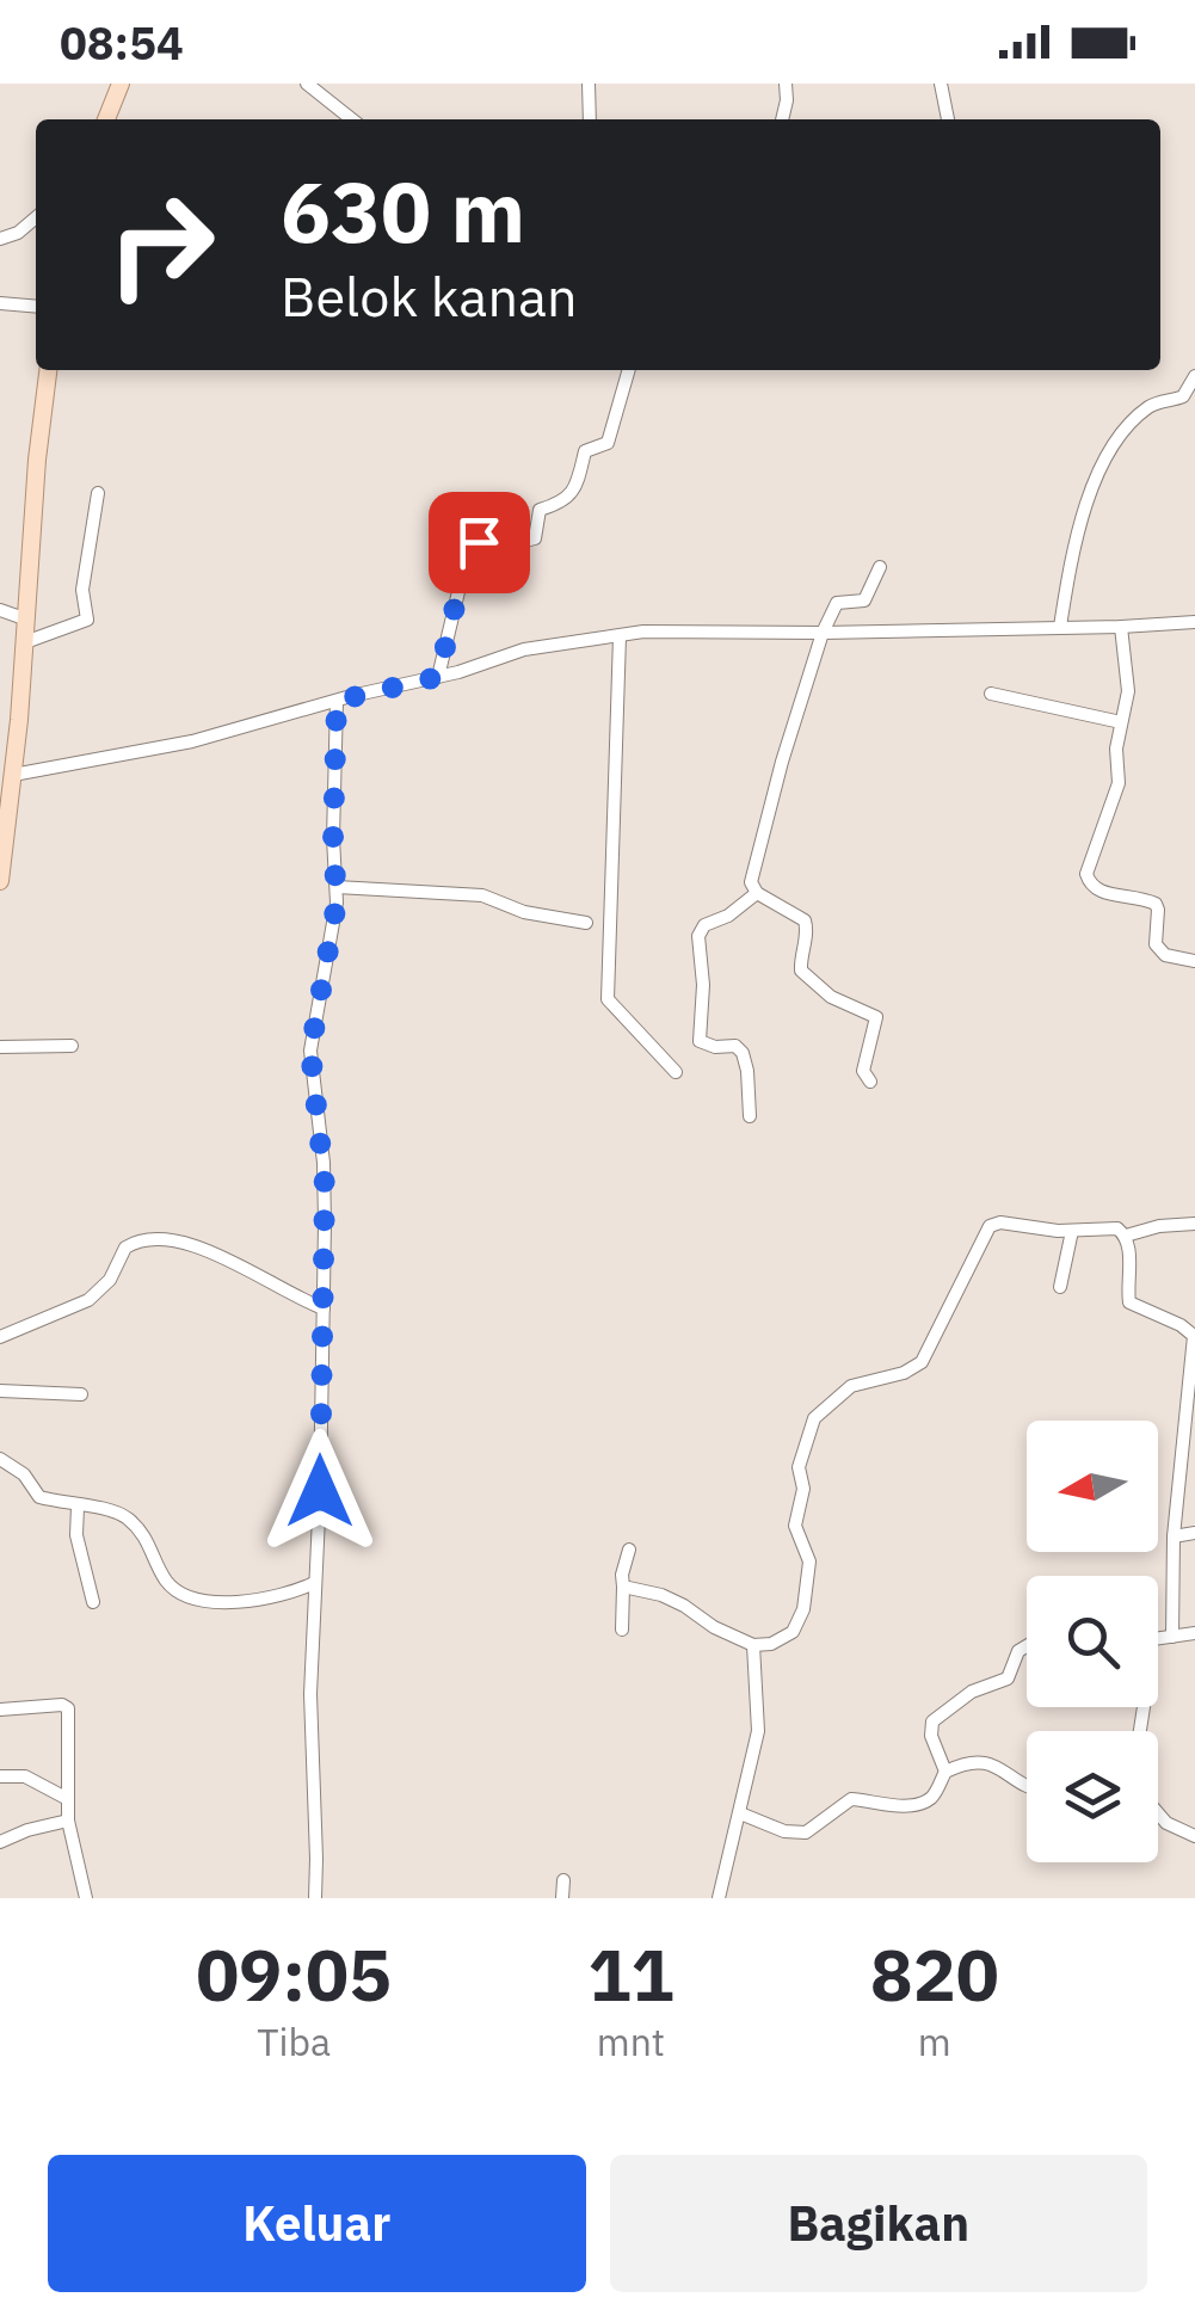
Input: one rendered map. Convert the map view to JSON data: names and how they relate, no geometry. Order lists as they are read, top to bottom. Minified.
{"north":"left","page":{"status":"08:54","turn":["630 m","Belok kanan"],"eta":["09:05","Tiba","11","mnt","820","m"],"buttons":["Keluar","Bagikan"]}}
